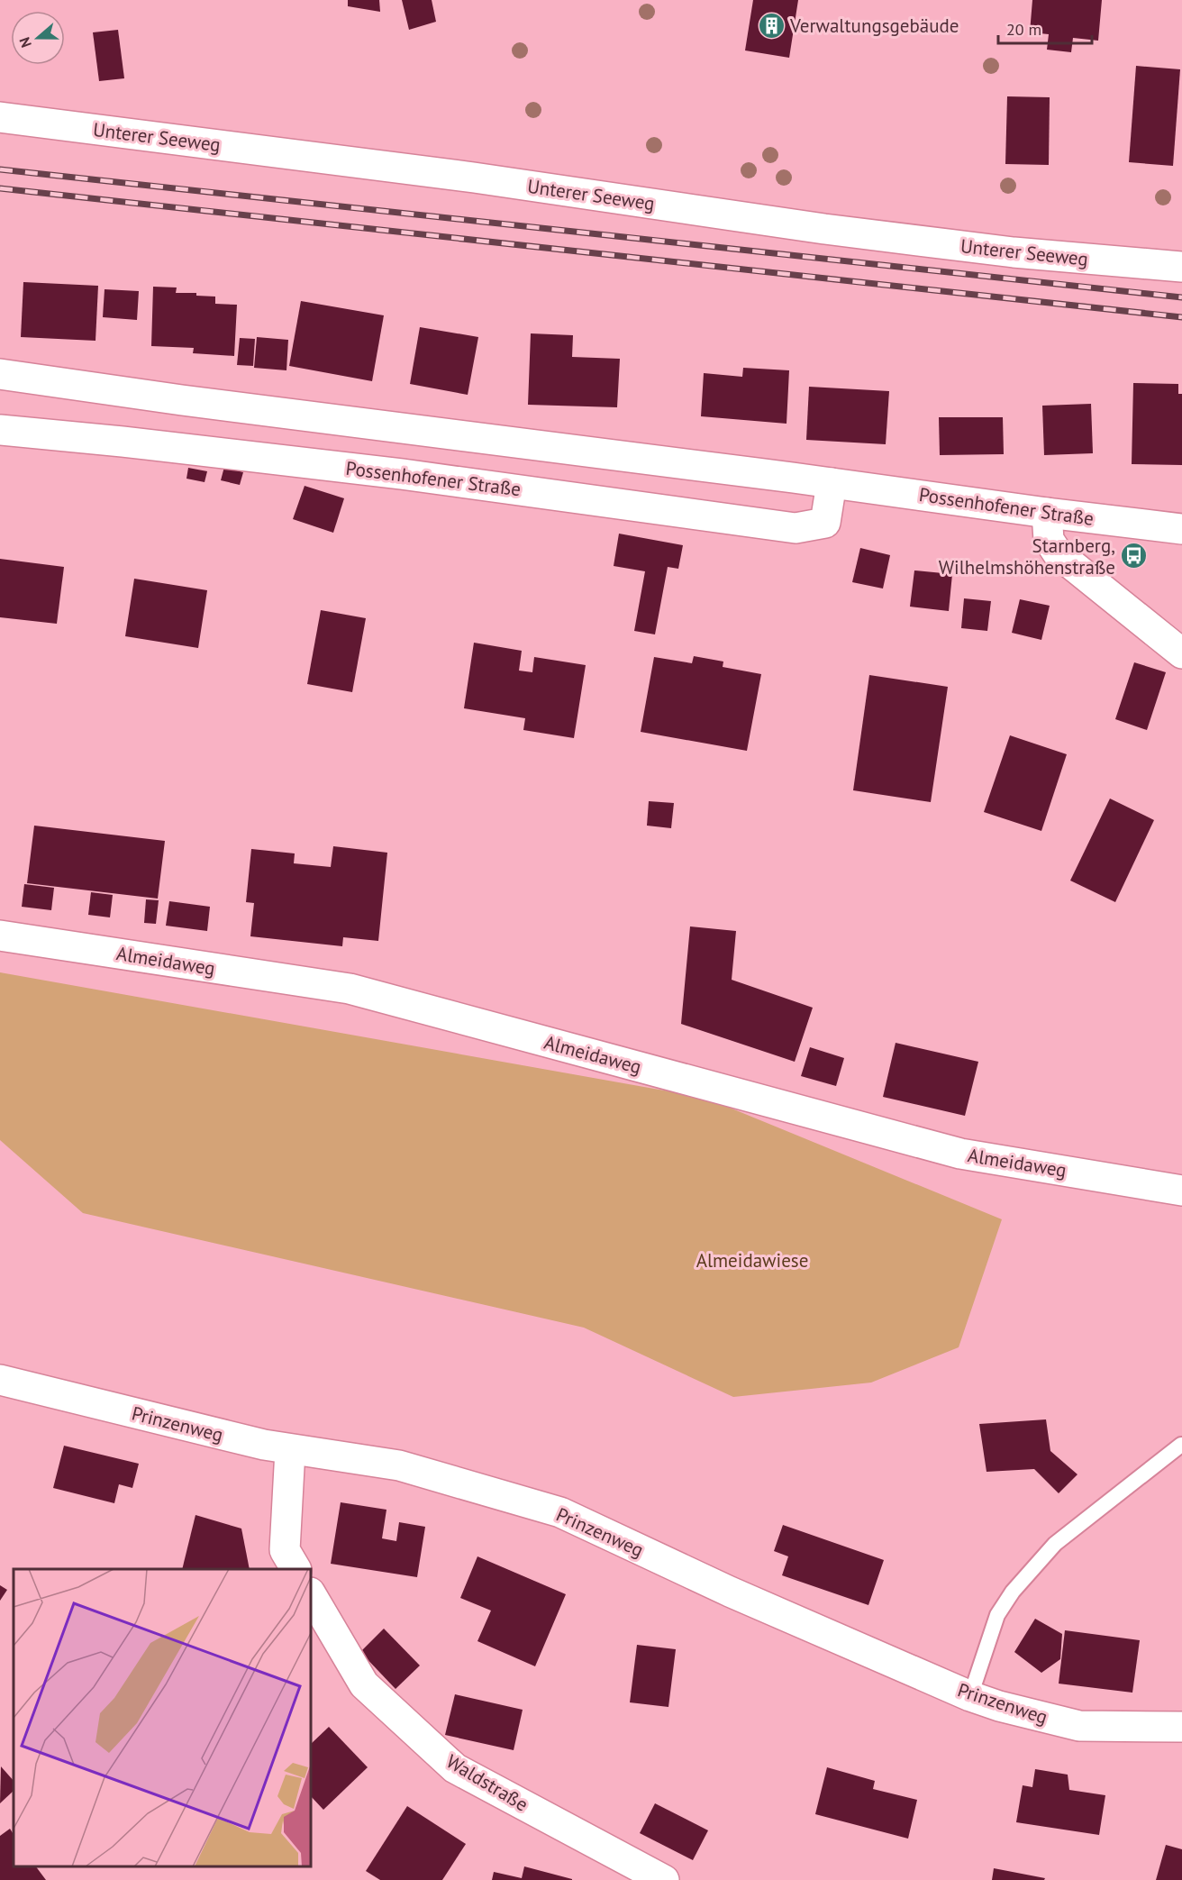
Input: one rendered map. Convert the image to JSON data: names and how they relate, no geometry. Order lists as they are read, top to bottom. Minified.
{"streets":{"street":["Unterer Seeweg","Possenhofener Straße","Almeidaweg","Prinzenweg","Waldstraße"]},"parks":["Almeidawiese"],"places":{"building":["Verwaltungsgebäude"],"bus stop":["Starnberg, Wilhelmshöhenstraße"]},"scale_bar":"20 m","north":"left"}
